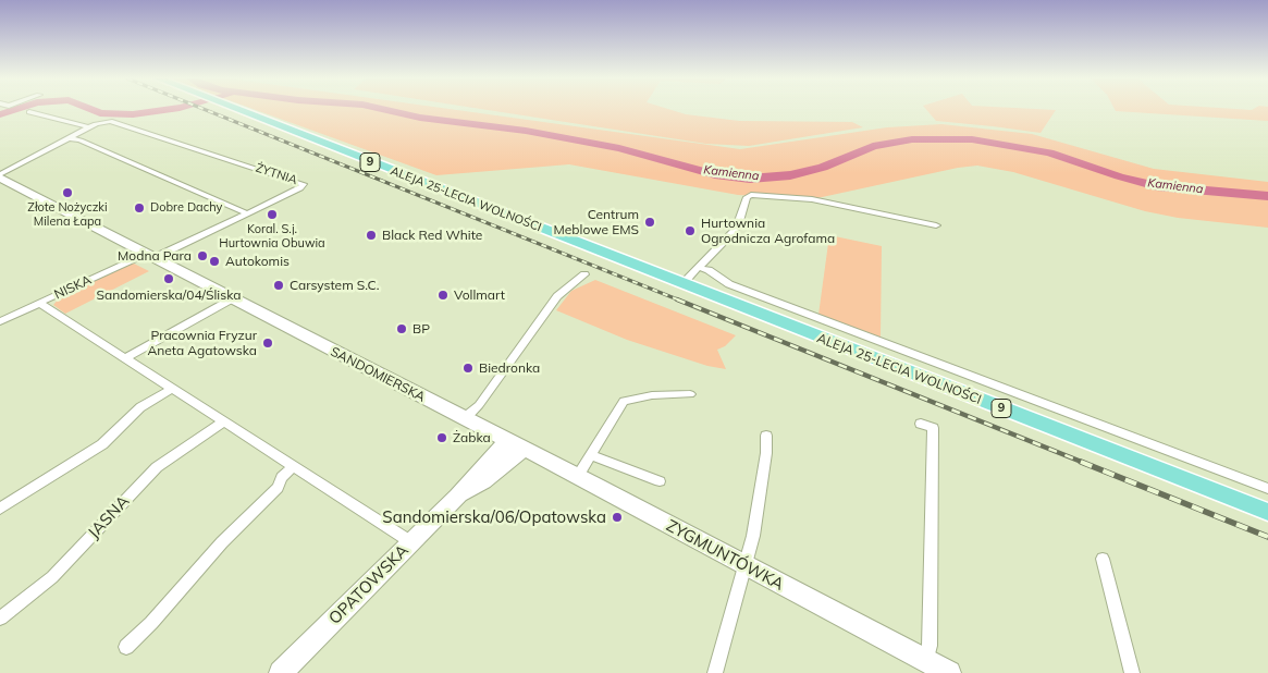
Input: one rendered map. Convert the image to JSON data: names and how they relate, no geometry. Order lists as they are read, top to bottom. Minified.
{"streets":{"main road":["9","ALEJA 25-LECIA WOLNOŚCI"],"street":["ŻYTNIA","NISKA","SANDOMIERSKA","JASNA","ZYGMUNTÓWKA","OPATOWSKA"]},"crossings":[["ŻYTNIA","NISKA"],["ŻYTNIA","SANDOMIERSKA"],["NISKA","SANDOMIERSKA"],["SANDOMIERSKA","ZYGMUNTÓWKA"],["SANDOMIERSKA","OPATOWSKA"],["ZYGMUNTÓWKA","OPATOWSKA"]],"water":["Kamienna"],"places":["Złote Nożyczki Milena Łapa","Dobre Dachy","Koral. S.j. Hurtownia Obuwia","Centrum Meblowe EMS","Hurtownia Ogrodnicza Agrofama","Black Red White","Modna Para","Autokomis","Sandomierska/04/Śliska","Carsystem S.C.","Vollmart","BP","Pracownia Fryzur Aneta Agatowska","Biedronka","Żabka","Sandomierska/06/Opatowska"]}
